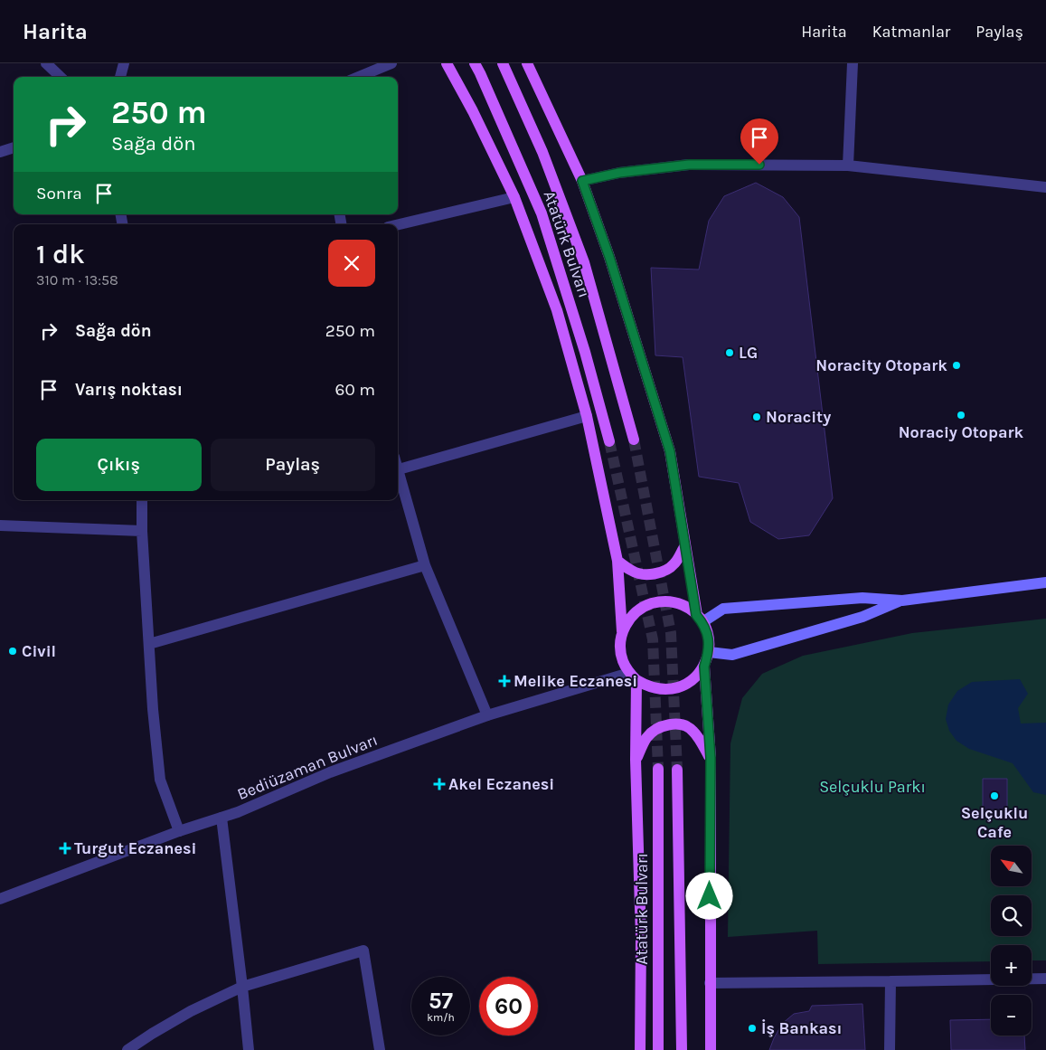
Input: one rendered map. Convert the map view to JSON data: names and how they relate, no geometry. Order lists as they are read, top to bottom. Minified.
{"streets":{"main road":["Atatürk Bulvarı"],"street":["Bediüzaman Bulvarı"]},"parks":["Selçuklu Parkı"],"places":{"other":["LG","Noracity Otopark","Noraciy Otopark","Noracity","Civil","Selçuklu Cafe","İş Bankası"],"health":["Melike Eczanesi","Akel Eczanesi","Turgut Eczanesi"]},"north":"top left","page":{"header":"Harita","nav":["Harita","Katmanlar","Paylaş"],"turn":["250 m","Sağa dön"],"then":"Sonra","heading":["1 dk","310 m · 13:58"],"list":[{"name":"Sağa dön","value":"250 m"},{"name":"Varış noktası","value":"60 m"}],"buttons":["Çıkış","Paylaş"],"map_buttons":["+","−"],"speed":"57 km/h","limit":"60"}}
